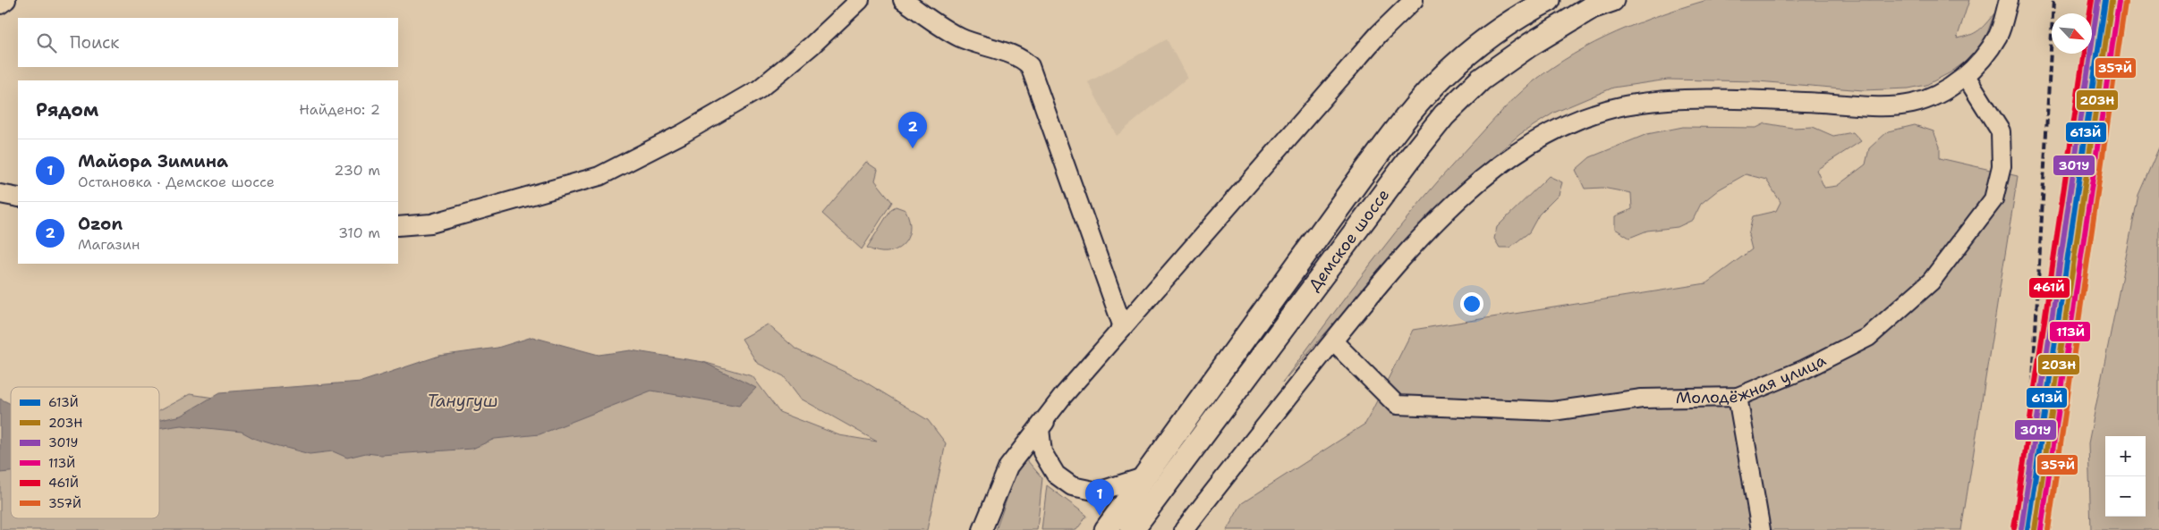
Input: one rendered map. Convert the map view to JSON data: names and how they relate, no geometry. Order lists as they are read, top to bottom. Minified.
{"streets":{"main road":["Демское шоссе"],"street":["Молодёжная улица"]},"water":["Танугуш"],"lines":["transit line 613Й","transit line 301У","transit line 461Й","transit line 203Н","transit line 113Й","transit line 357Й"],"legend":["613Й","203Н","301У","113Й","461Й","357Й"],"north":"bottom right","page":{"search":"Поиск","heading":["Рядом","Найдено: 2"],"pins":["2","1"],"list":[{"mark":"1","name":"Майора Зимина","note":"Остановка · Демское шоссе","value":"230 m"},{"mark":"2","name":"Ozon","note":"Магазин","value":"310 m"}],"map_buttons":["+","−"]}}
